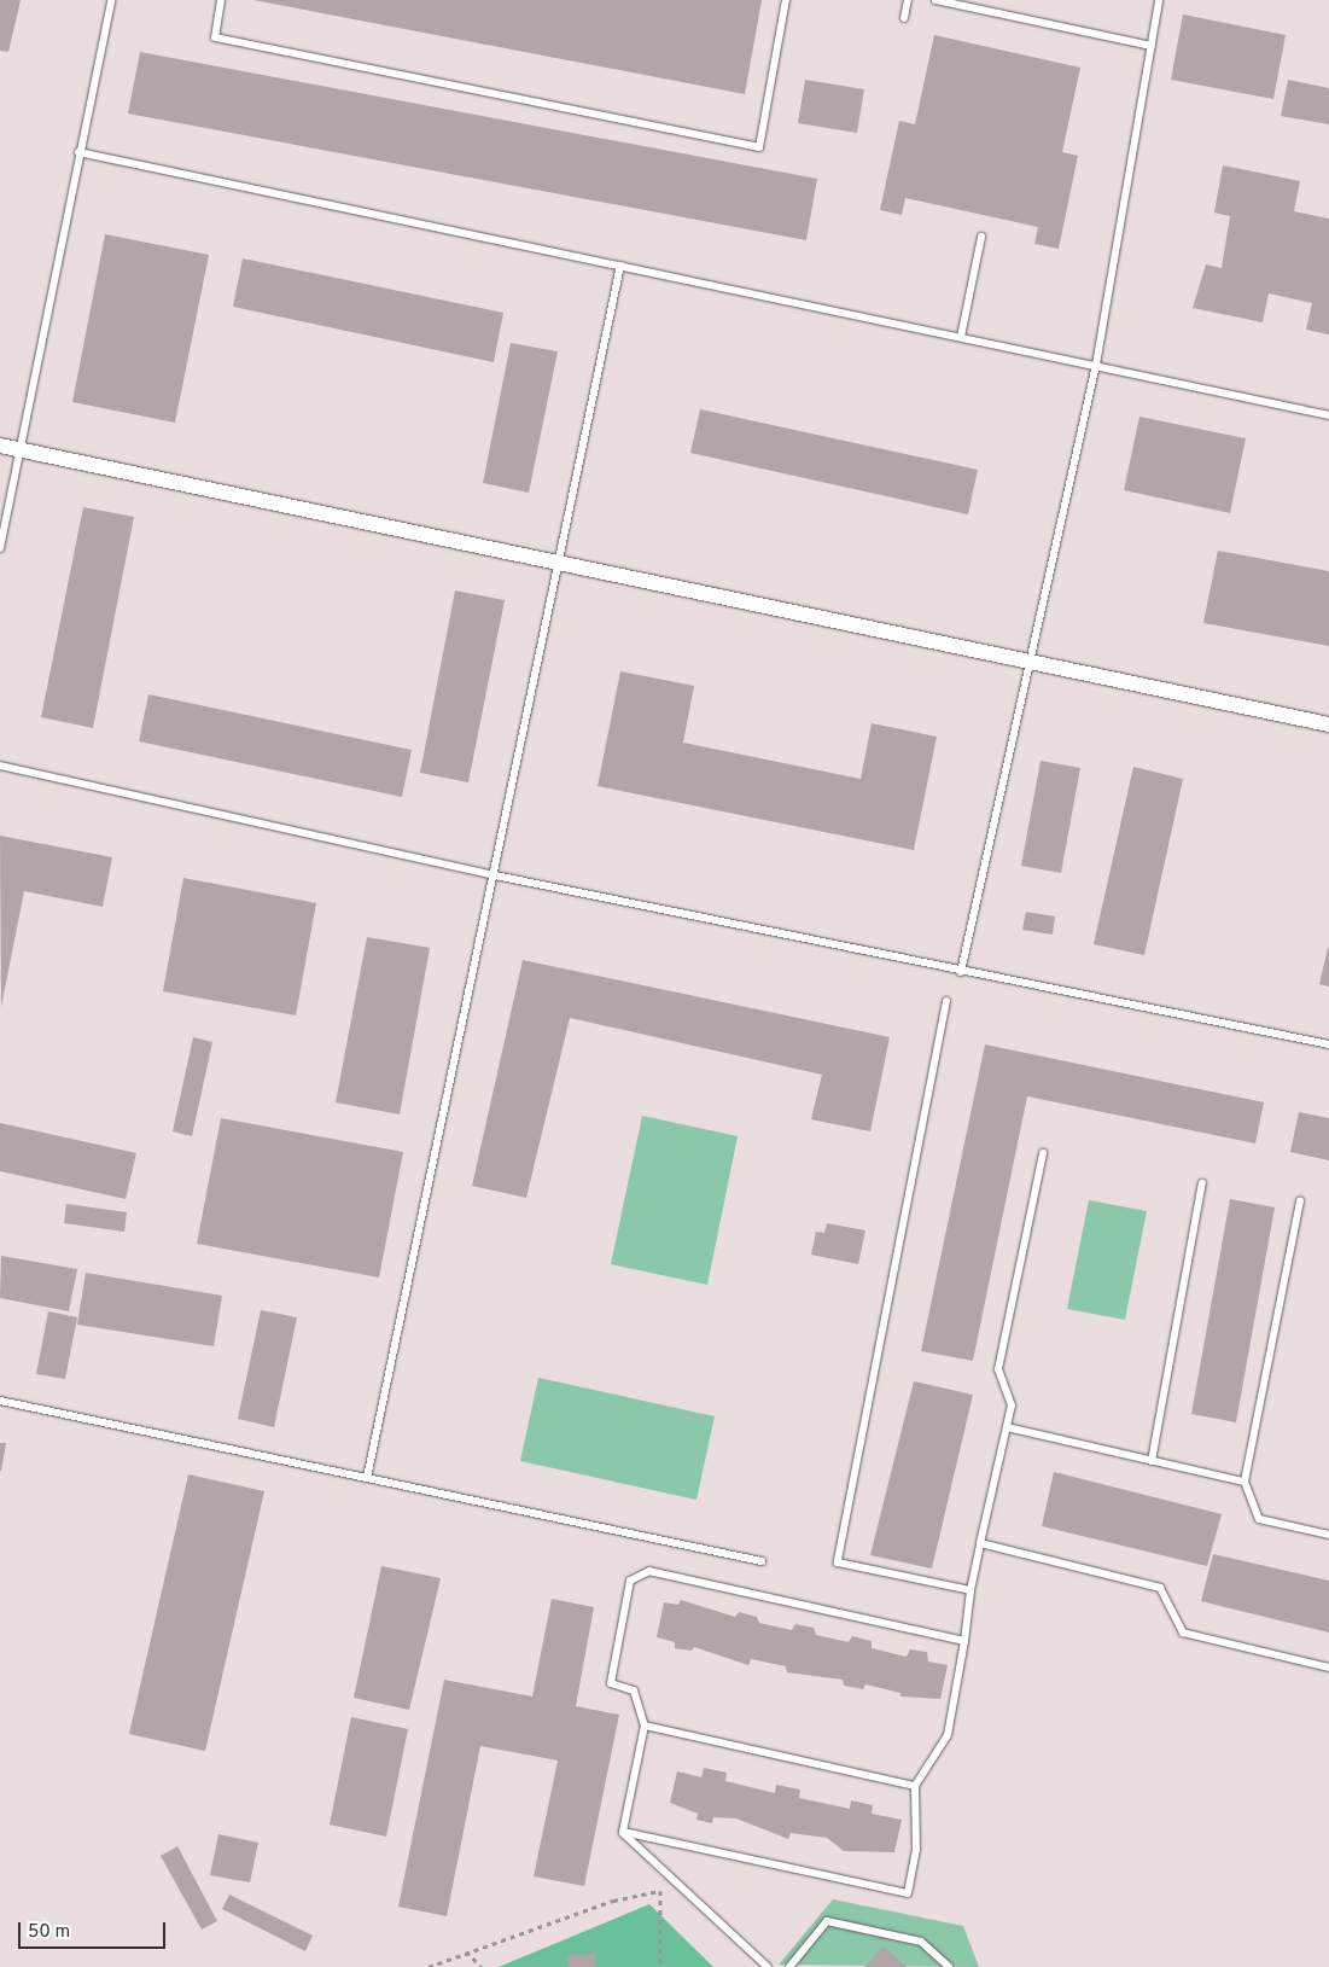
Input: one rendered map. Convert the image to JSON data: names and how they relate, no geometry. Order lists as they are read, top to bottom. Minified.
{"scale_bar":"50 m"}
